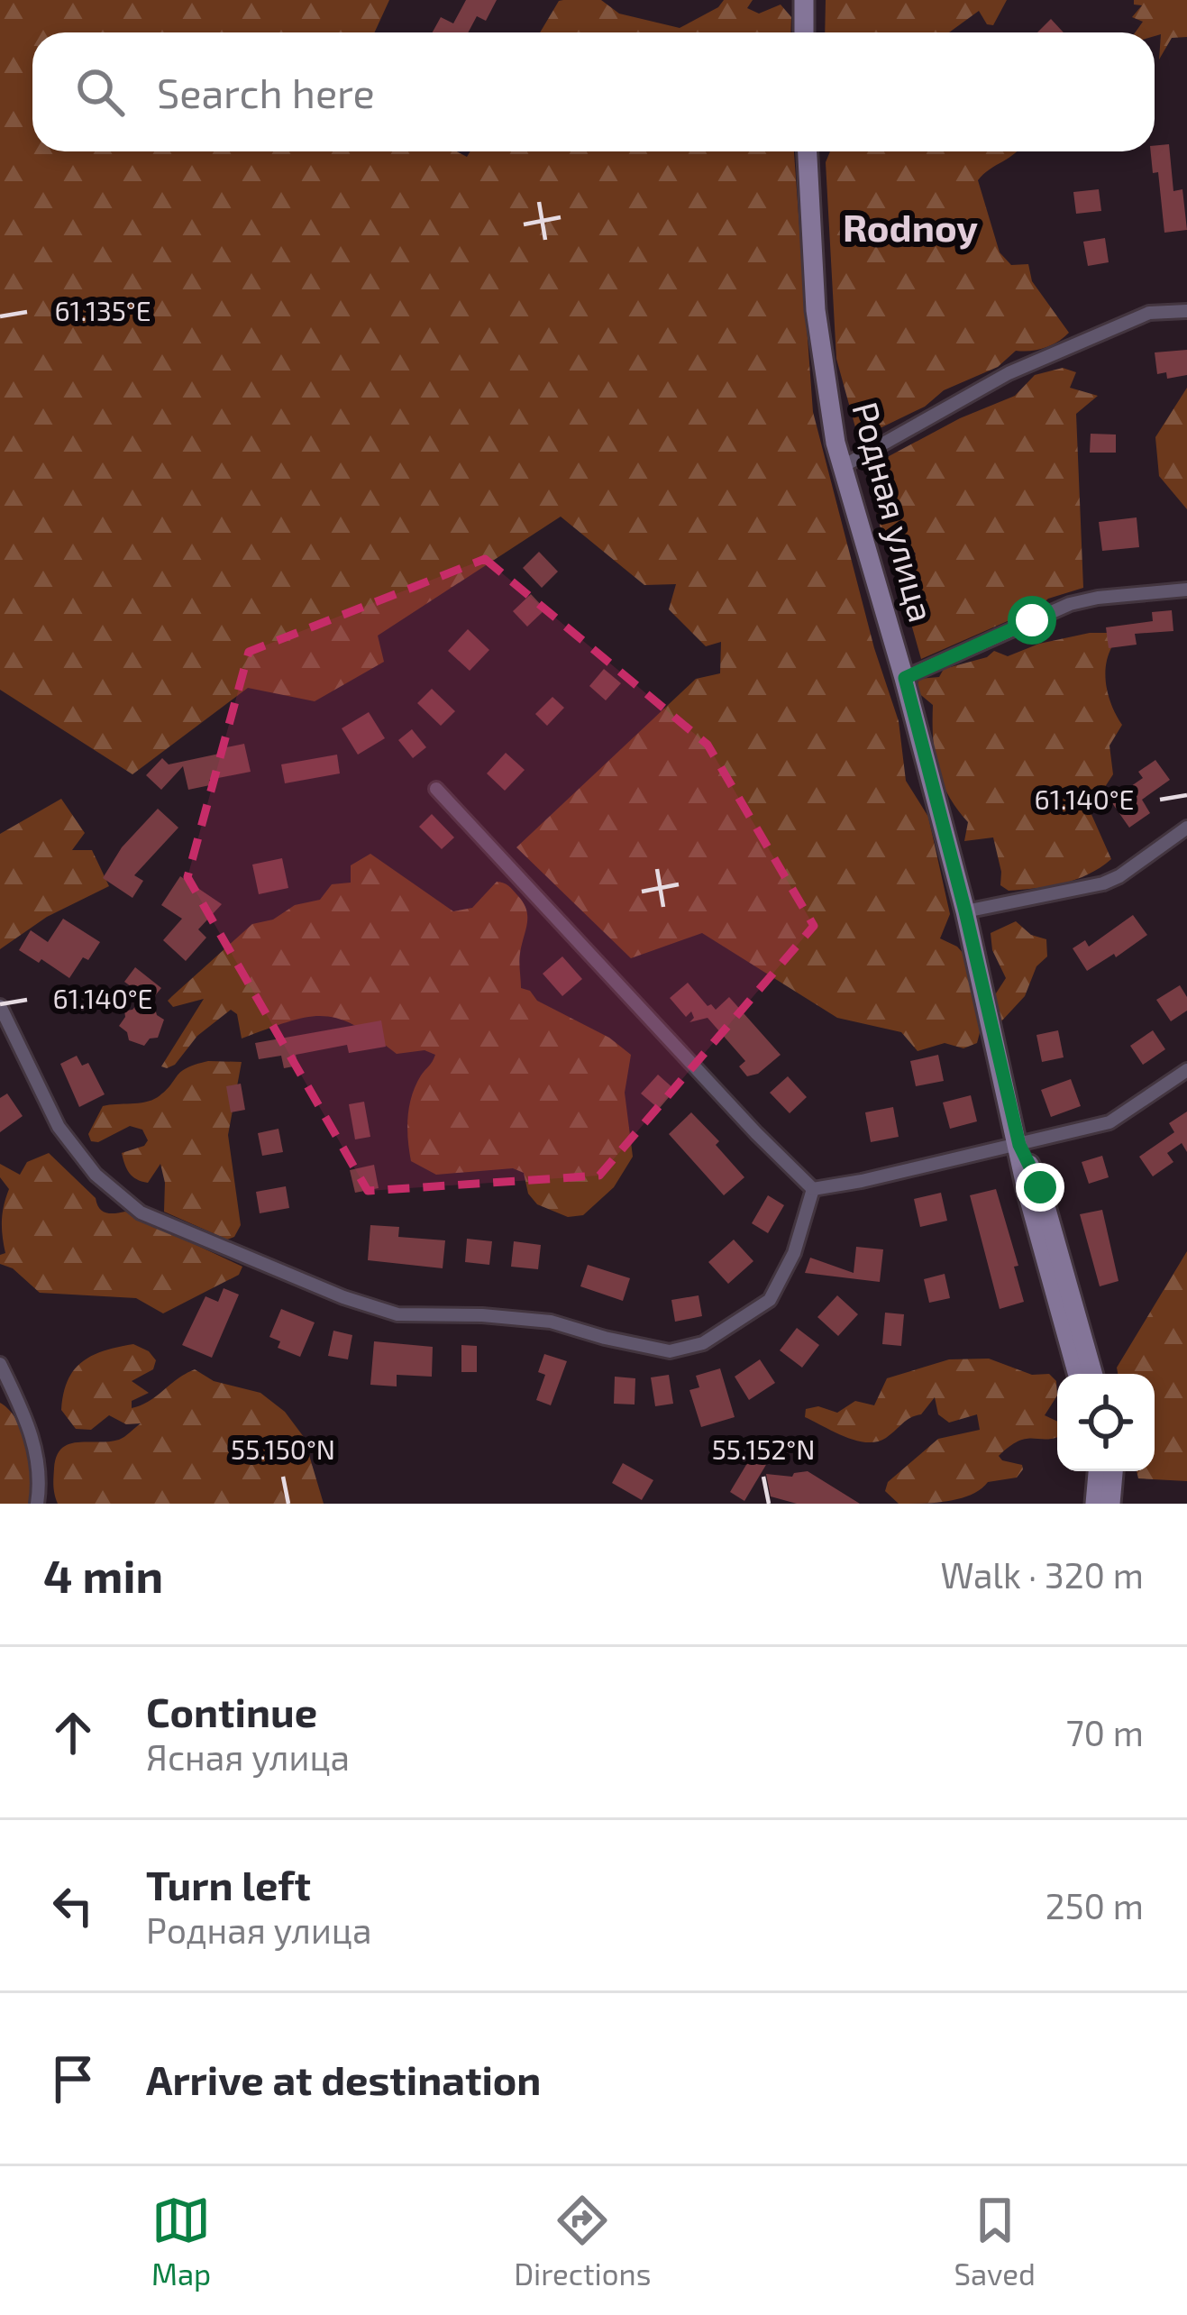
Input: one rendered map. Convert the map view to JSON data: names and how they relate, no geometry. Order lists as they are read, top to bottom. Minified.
{"streets":{"street":["Родная улица"]},"districts":["Rodnoy"],"page":{"search":"Search here","heading":["4 min","Walk · 320 m"],"list":[["Continue","Ясная улица","70 m"],["Turn left","Родная улица","250 m"],"Arrive at destination"],"nav":["Map","Directions","Saved"]},"coordinates":["61.135°E","61.140°E","55.150°N","55.152°N"]}
